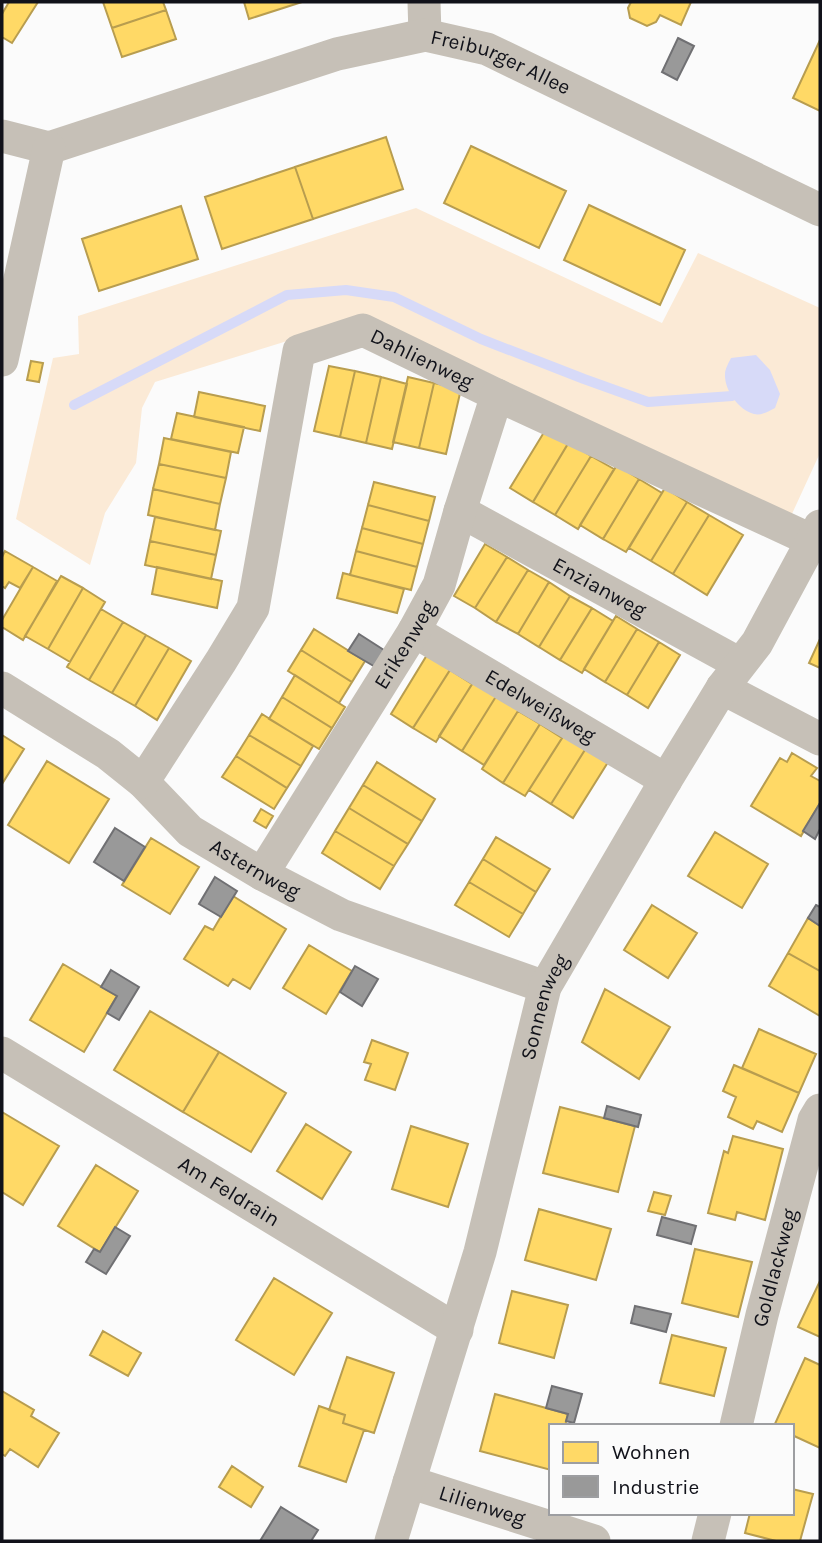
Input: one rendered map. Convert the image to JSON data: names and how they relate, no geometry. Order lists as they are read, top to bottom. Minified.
{"streets":{"street":["Freiburger Allee","Dahlienweg","Enzianweg","Erikenweg","Edelweißweg","Asternweg","Sonnenweg","Am Feldrain","Goldlackweg","Lilienweg"]},"crossings":[["Dahlienweg","Erikenweg"],["Dahlienweg","Asternweg"],["Dahlienweg","Sonnenweg"],["Enzianweg","Erikenweg"],["Enzianweg","Sonnenweg"],["Erikenweg","Edelweißweg"],["Erikenweg","Asternweg"],["Edelweißweg","Sonnenweg"],["Asternweg","Sonnenweg"],["Sonnenweg","Am Feldrain"],["Sonnenweg","Lilienweg"]],"legend":["Wohnen","Industrie"]}
